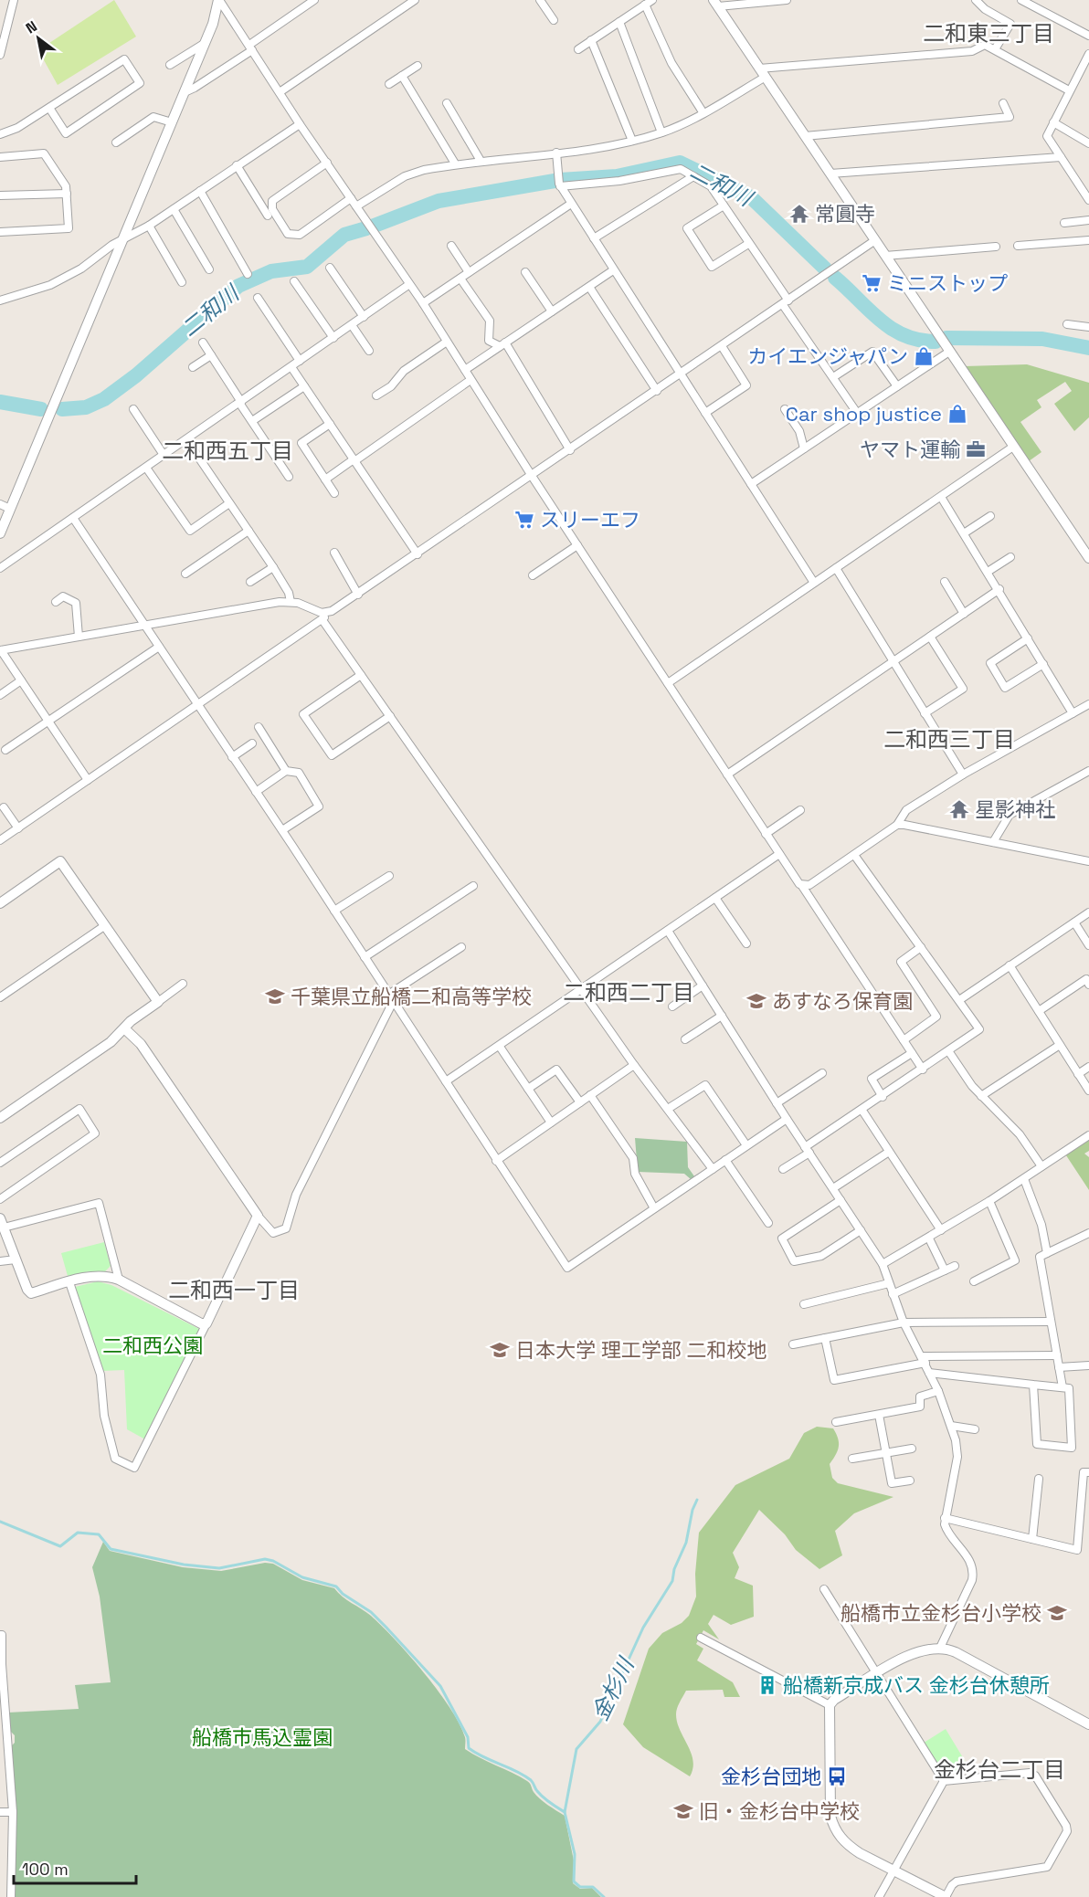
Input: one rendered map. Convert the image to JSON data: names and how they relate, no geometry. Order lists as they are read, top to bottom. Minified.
{"districts":["二和東三丁目","二和西五丁目","二和西三丁目","二和西二丁目","二和西一丁目","金杉台二丁目"],"water":["二和川","金杉川"],"parks":["二和西公園","船橋市馬込霊園"],"places":{"temple":["常圓寺","星影神社"],"supermarket":["ミニストップ","スリーエフ"],"shop":["カイエンジャパン","Car shop justice"],"office":["ヤマト運輸"],"school or university":["千葉県立船橋二和高等学校","あすなろ保育園","日本大学 理工学部 二和校地","船橋市立金杉台小学校","旧・金杉台中学校"],"building":["船橋新京成バス 金杉台休憩所"],"bus stop":["金杉台団地"]},"scale_bar":"100 m","north":"top left"}
